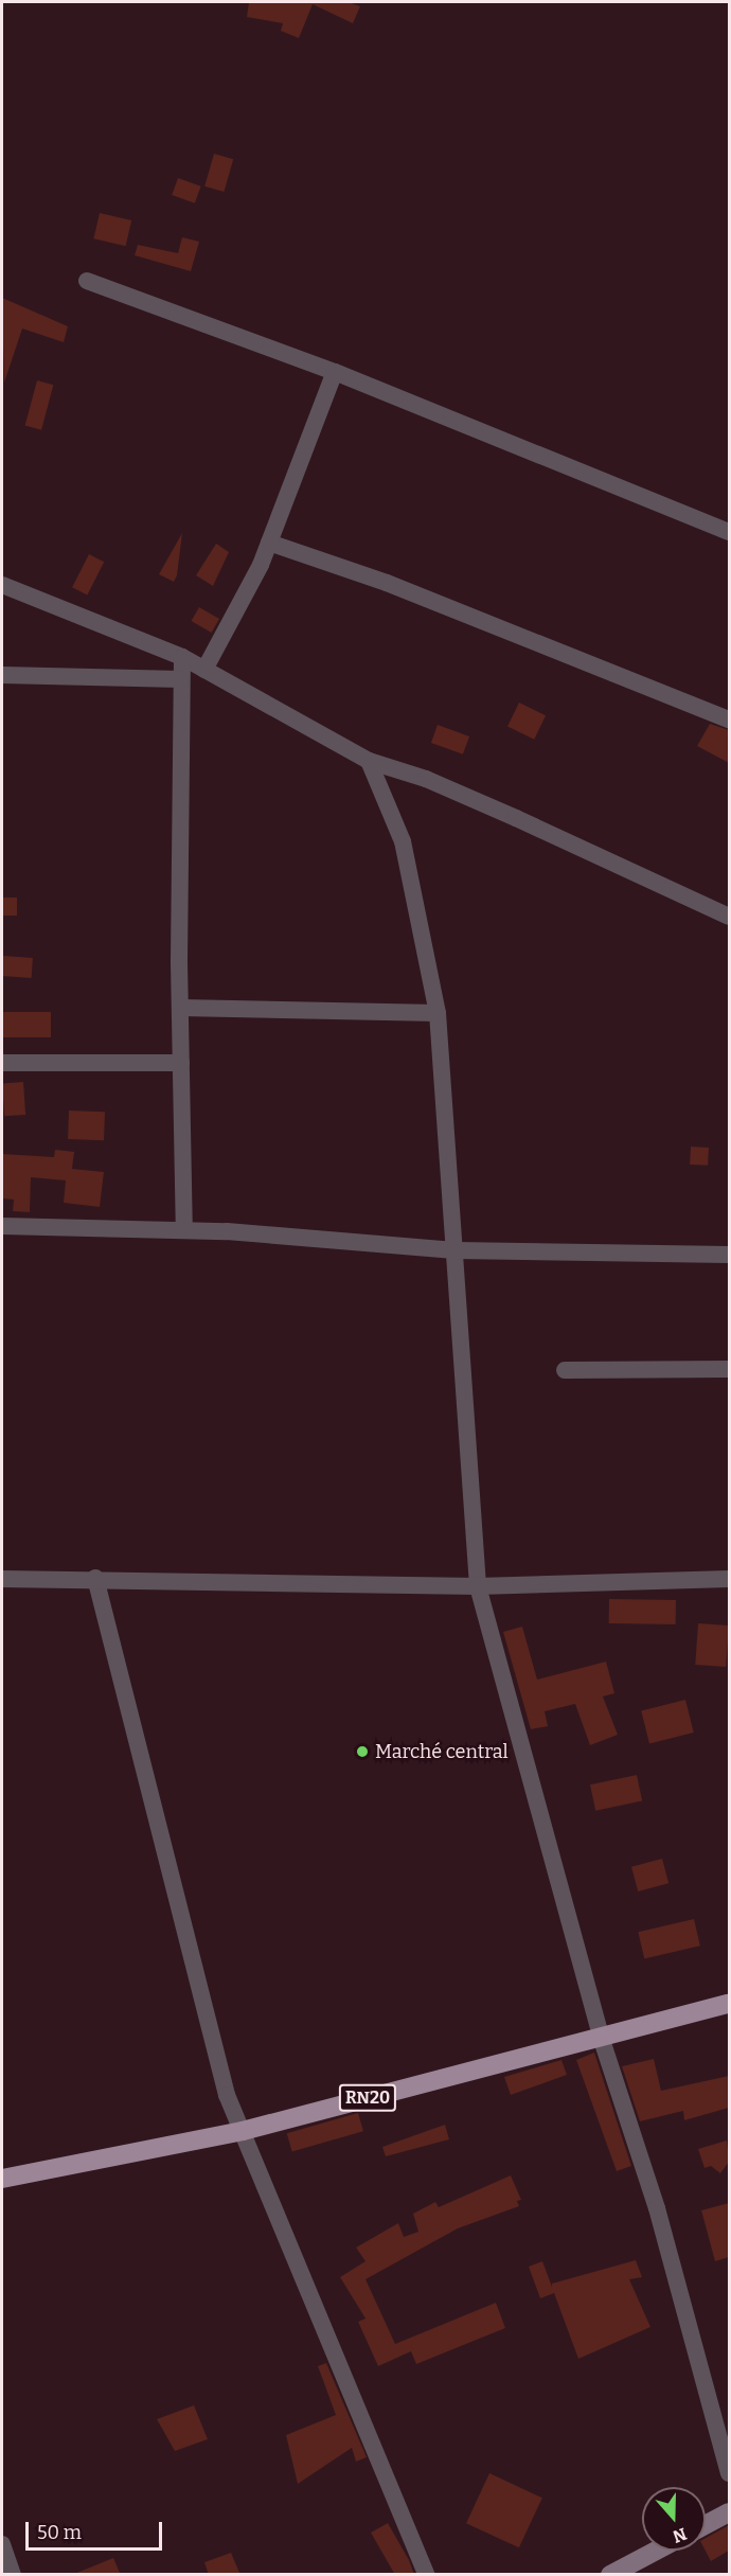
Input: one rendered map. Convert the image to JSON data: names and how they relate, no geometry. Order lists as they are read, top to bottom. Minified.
{"streets":{"main road":["RN20"]},"places":["Marché central"],"scale_bar":"50 m","north":"bottom"}
